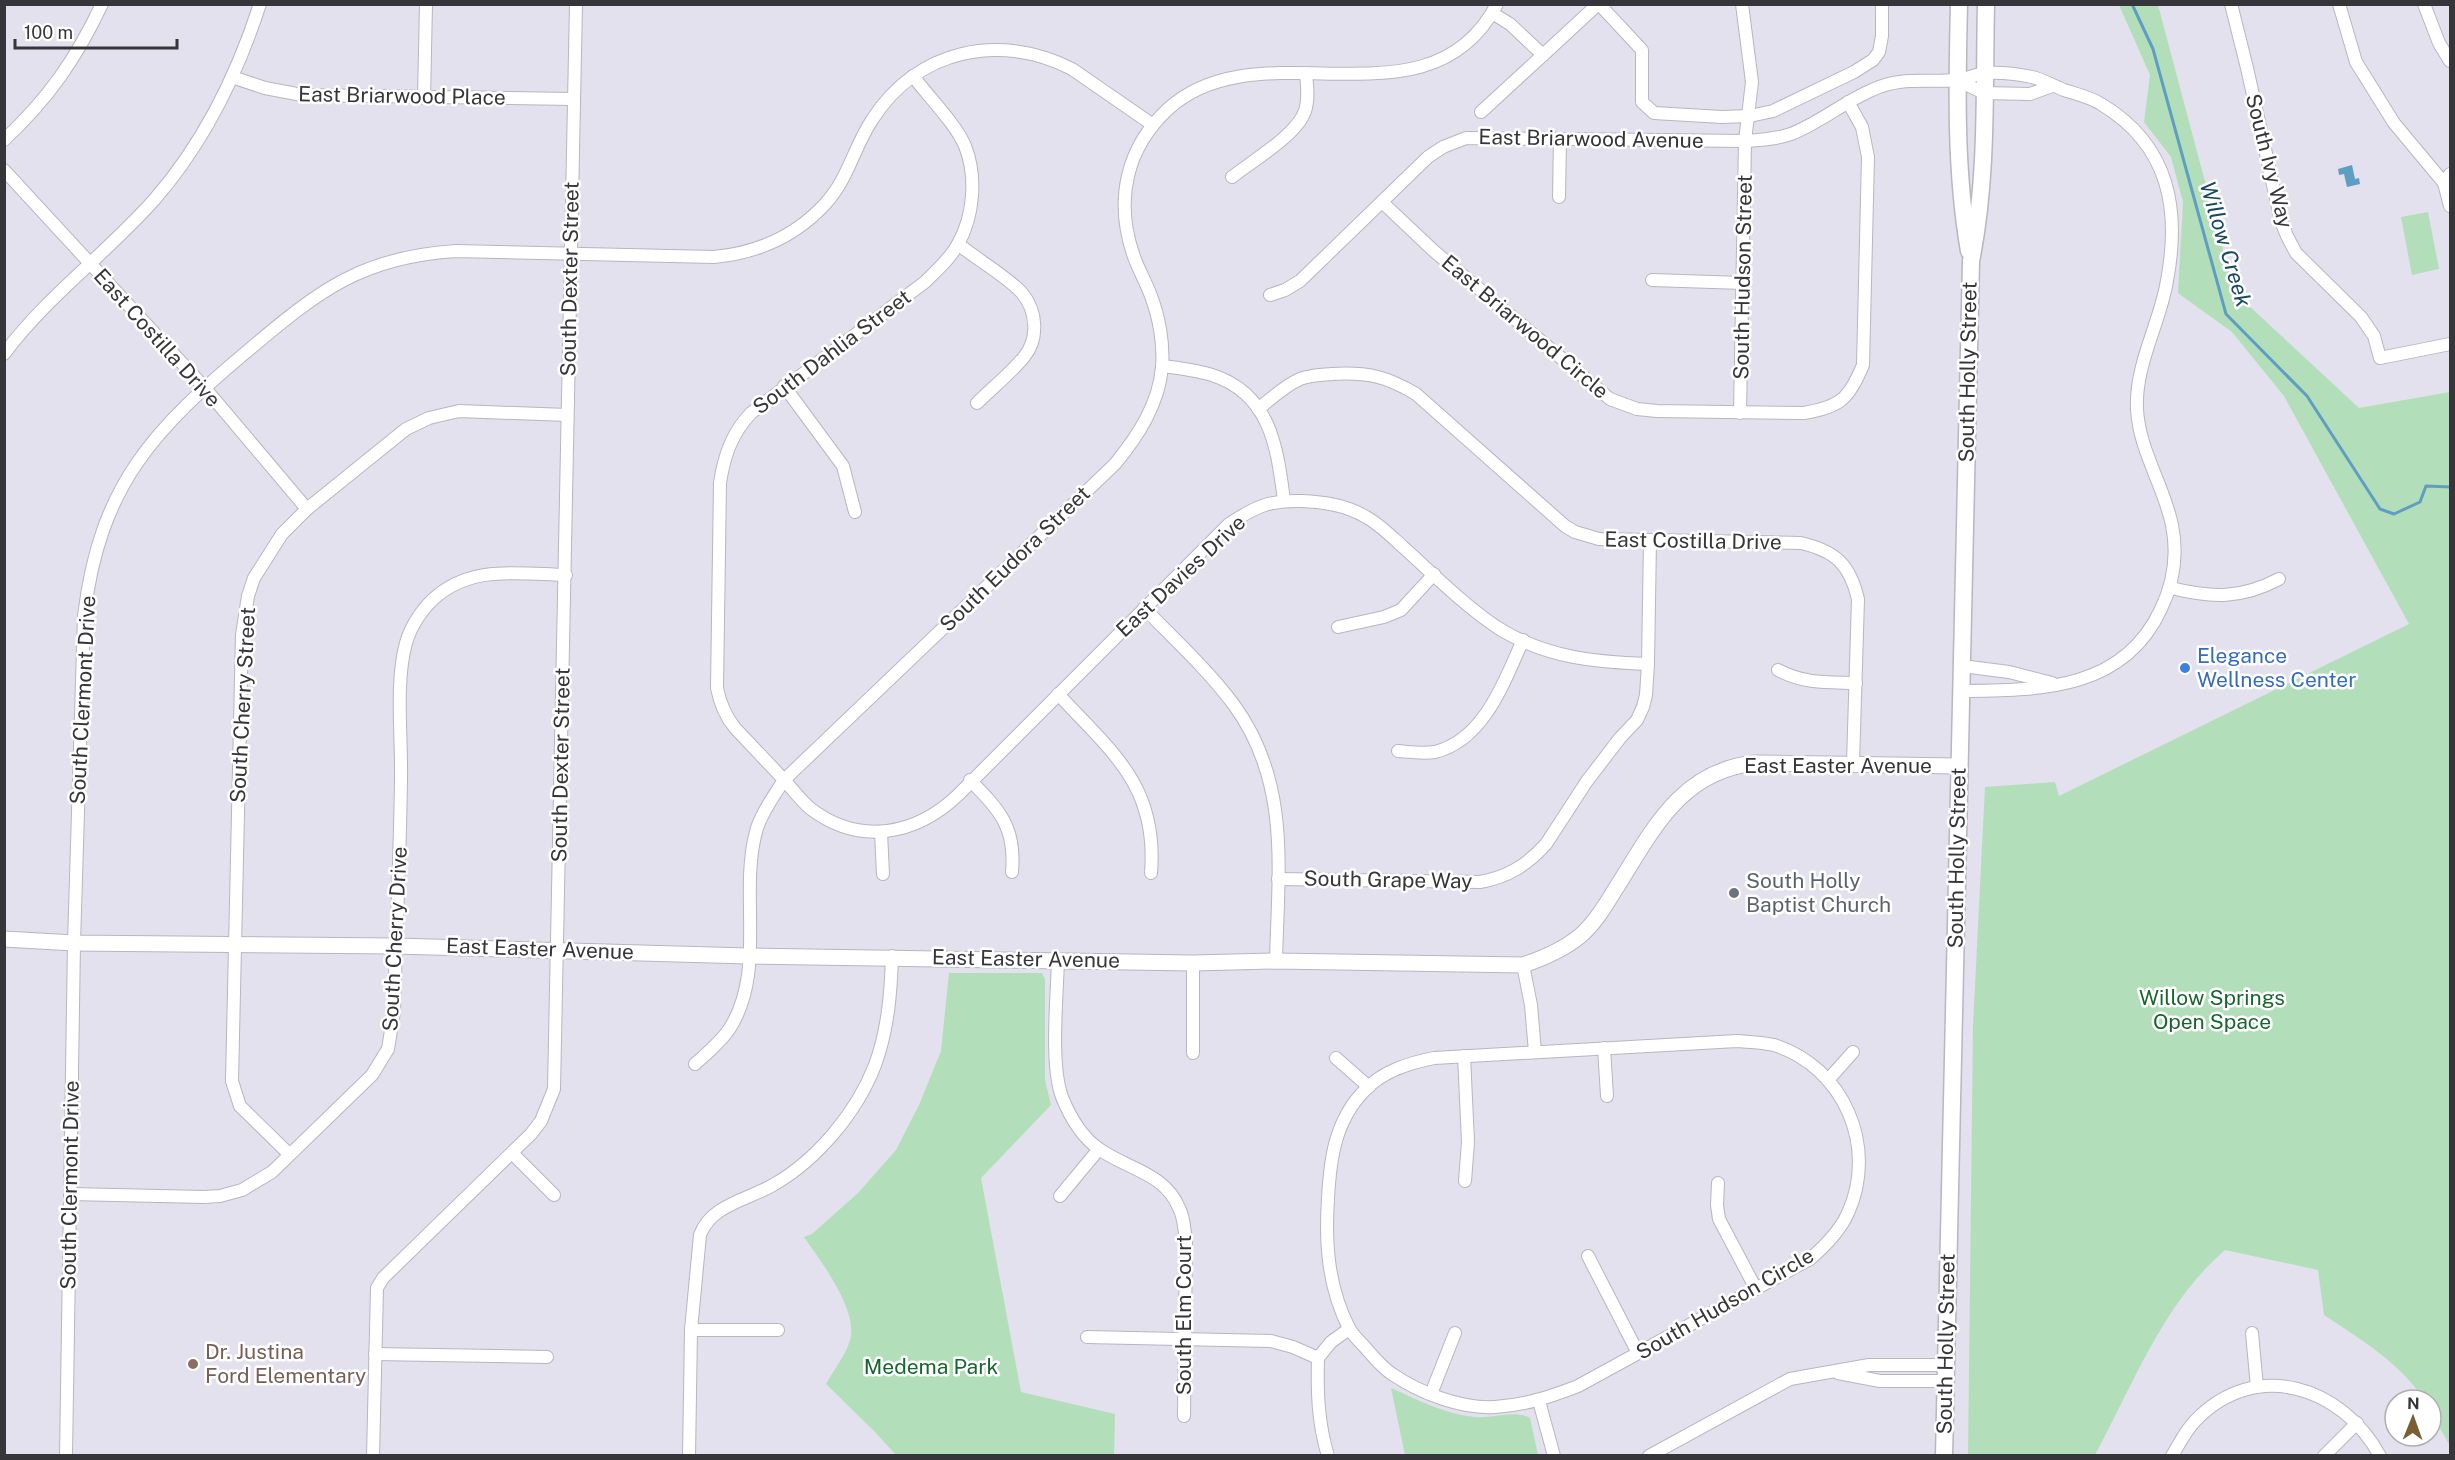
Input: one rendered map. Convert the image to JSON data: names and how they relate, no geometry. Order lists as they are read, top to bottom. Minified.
{"streets":{"main road":["South Holly Street"],"street":["East Briarwood Place","East Briarwood Avenue","South Ivy Way","South Hudson Street","South Dexter Street","East Briarwood Circle","East Costilla Drive","South Dahlia Street","South Eudora Street","East Davies Drive","South Clermont Drive","South Cherry Street","East Easter Avenue","South Grape Way","South Cherry Drive","South Hudson Circle","South Elm Court"]},"crossings":[["East Briarwood Place","South Dexter Street"],["East Briarwood Avenue","South Hudson Street"],["East Briarwood Avenue","East Briarwood Circle"],["East Briarwood Avenue","South Holly Street"],["South Hudson Street","East Briarwood Circle"],["South Dexter Street","South Clermont Drive"],["South Dexter Street","South Cherry Street"],["South Dexter Street","East Easter Avenue"],["South Dexter Street","South Cherry Drive"],["East Costilla Drive","South Clermont Drive"],["East Costilla Drive","South Cherry Street"],["East Costilla Drive","East Easter Avenue"],["East Costilla Drive","South Grape Way"],["South Dahlia Street","South Eudora Street"],["South Dahlia Street","East Davies Drive"],["South Dahlia Street","South Clermont Drive"],["South Holly Street","East Easter Avenue"],["South Eudora Street","East Davies Drive"],["South Eudora Street","South Clermont Drive"],["South Eudora Street","East Easter Avenue"],["East Davies Drive","South Grape Way"],["South Clermont Drive","East Easter Avenue"],["South Clermont Drive","South Cherry Drive"],["South Cherry Street","East Easter Avenue"],["South Cherry Street","South Cherry Drive"],["East Easter Avenue","South Cherry Drive"],["East Easter Avenue","South Elm Court"]],"water":["Willow Creek"],"parks":["Willow Springs Open Space","Medema Park"],"places":["Elegance Wellness Center","South Holly Baptist Church","Dr. Justina Ford Elementary"],"scale_bar":"100 m","north":"top"}
